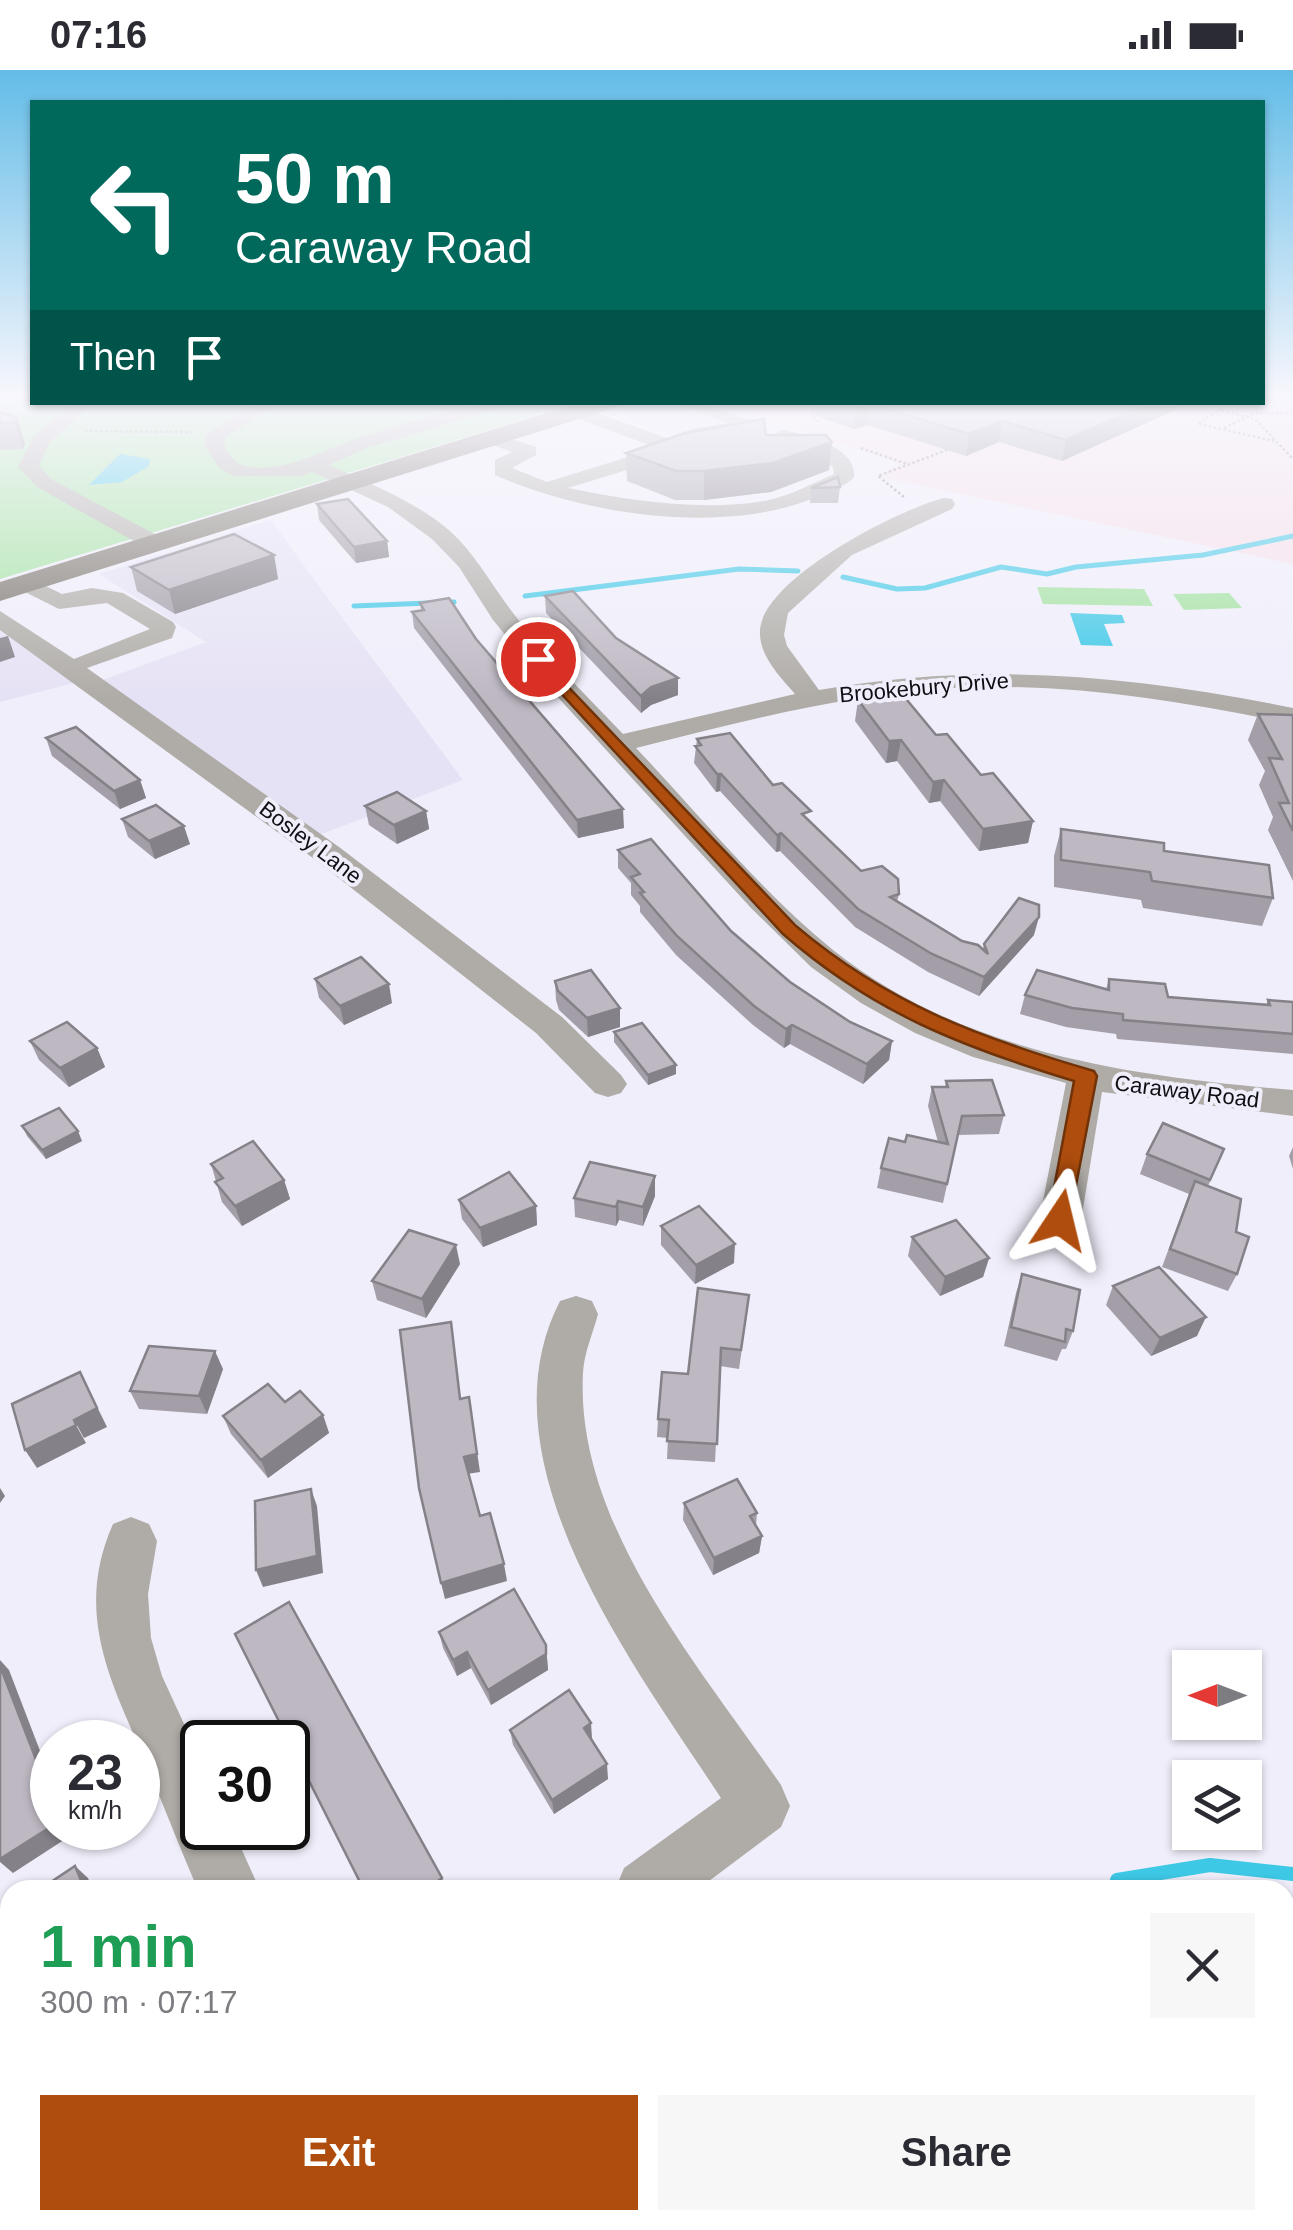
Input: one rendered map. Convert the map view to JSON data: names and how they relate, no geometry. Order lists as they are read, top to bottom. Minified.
{"streets":{"street":["Brookebury Drive","Bosley Lane","Caraway Road"]},"crossings":[["Brookebury Drive","Caraway Road"]],"north":"left","page":{"status":"07:16","turn":["50 m","Caraway Road"],"then":"Then","speed":"23 km/h","limit":"30","heading":["1 min","300 m · 07:17"],"buttons":["Exit","Share"]}}
